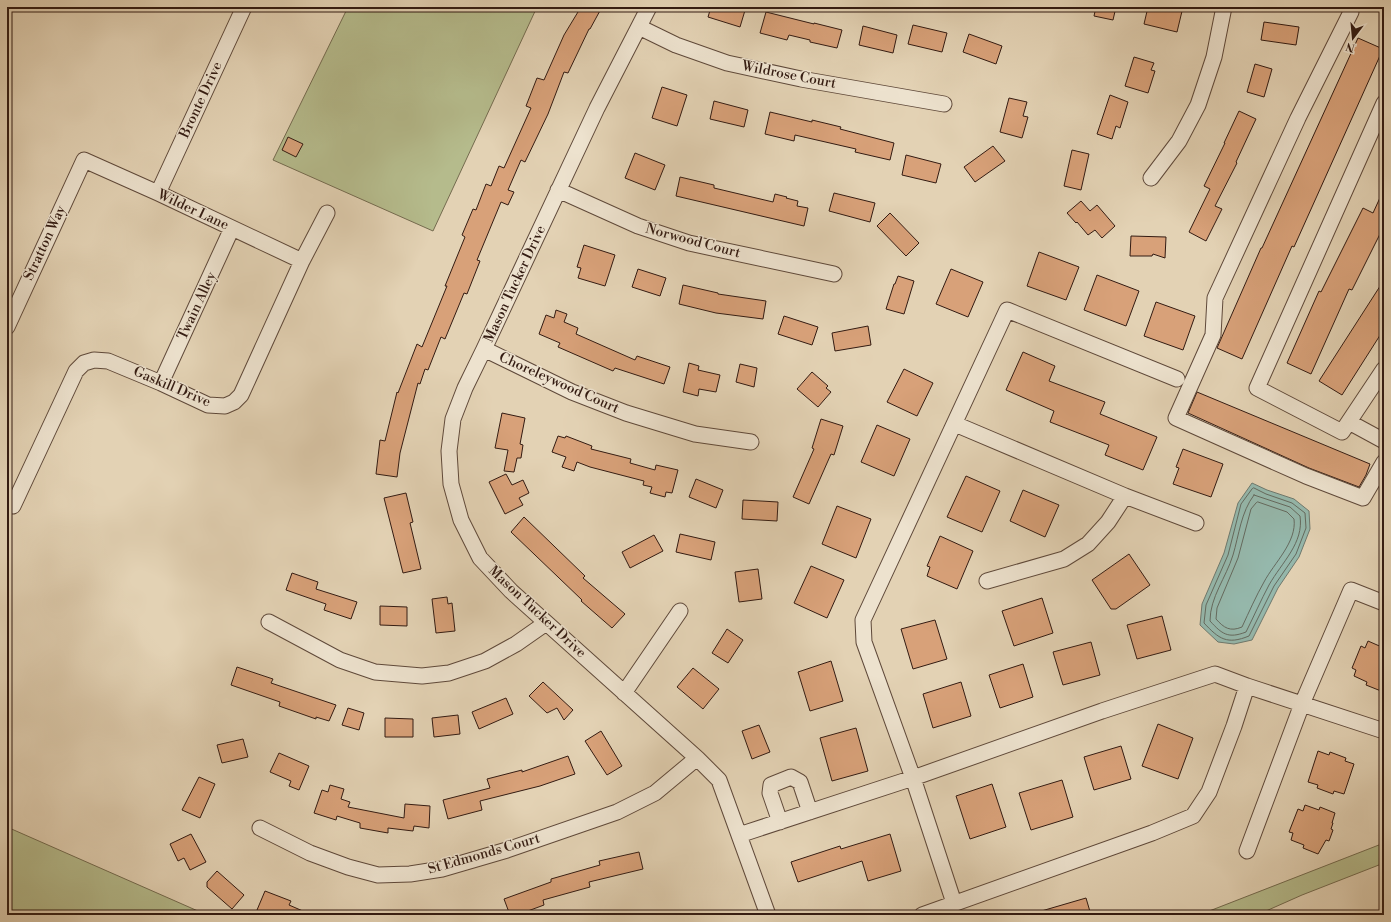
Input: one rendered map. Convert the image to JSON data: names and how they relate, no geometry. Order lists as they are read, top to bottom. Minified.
{"streets":{"street":["Wildrose Court","Bronte Drive","Wilder Lane","Norwood Court","Stratton Way","Mason Tucker Drive","Twain Alley","Choreleywood Court","Gaskill Drive","St Edmonds Court"]},"crossings":[["Wildrose Court","Mason Tucker Drive"],["Bronte Drive","Wilder Lane"],["Wilder Lane","Stratton Way"],["Wilder Lane","Twain Alley"],["Wilder Lane","Gaskill Drive"],["Norwood Court","Mason Tucker Drive"],["Mason Tucker Drive","Choreleywood Court"],["Mason Tucker Drive","St Edmonds Court"],["Twain Alley","Gaskill Drive"]],"north":"bottom"}
